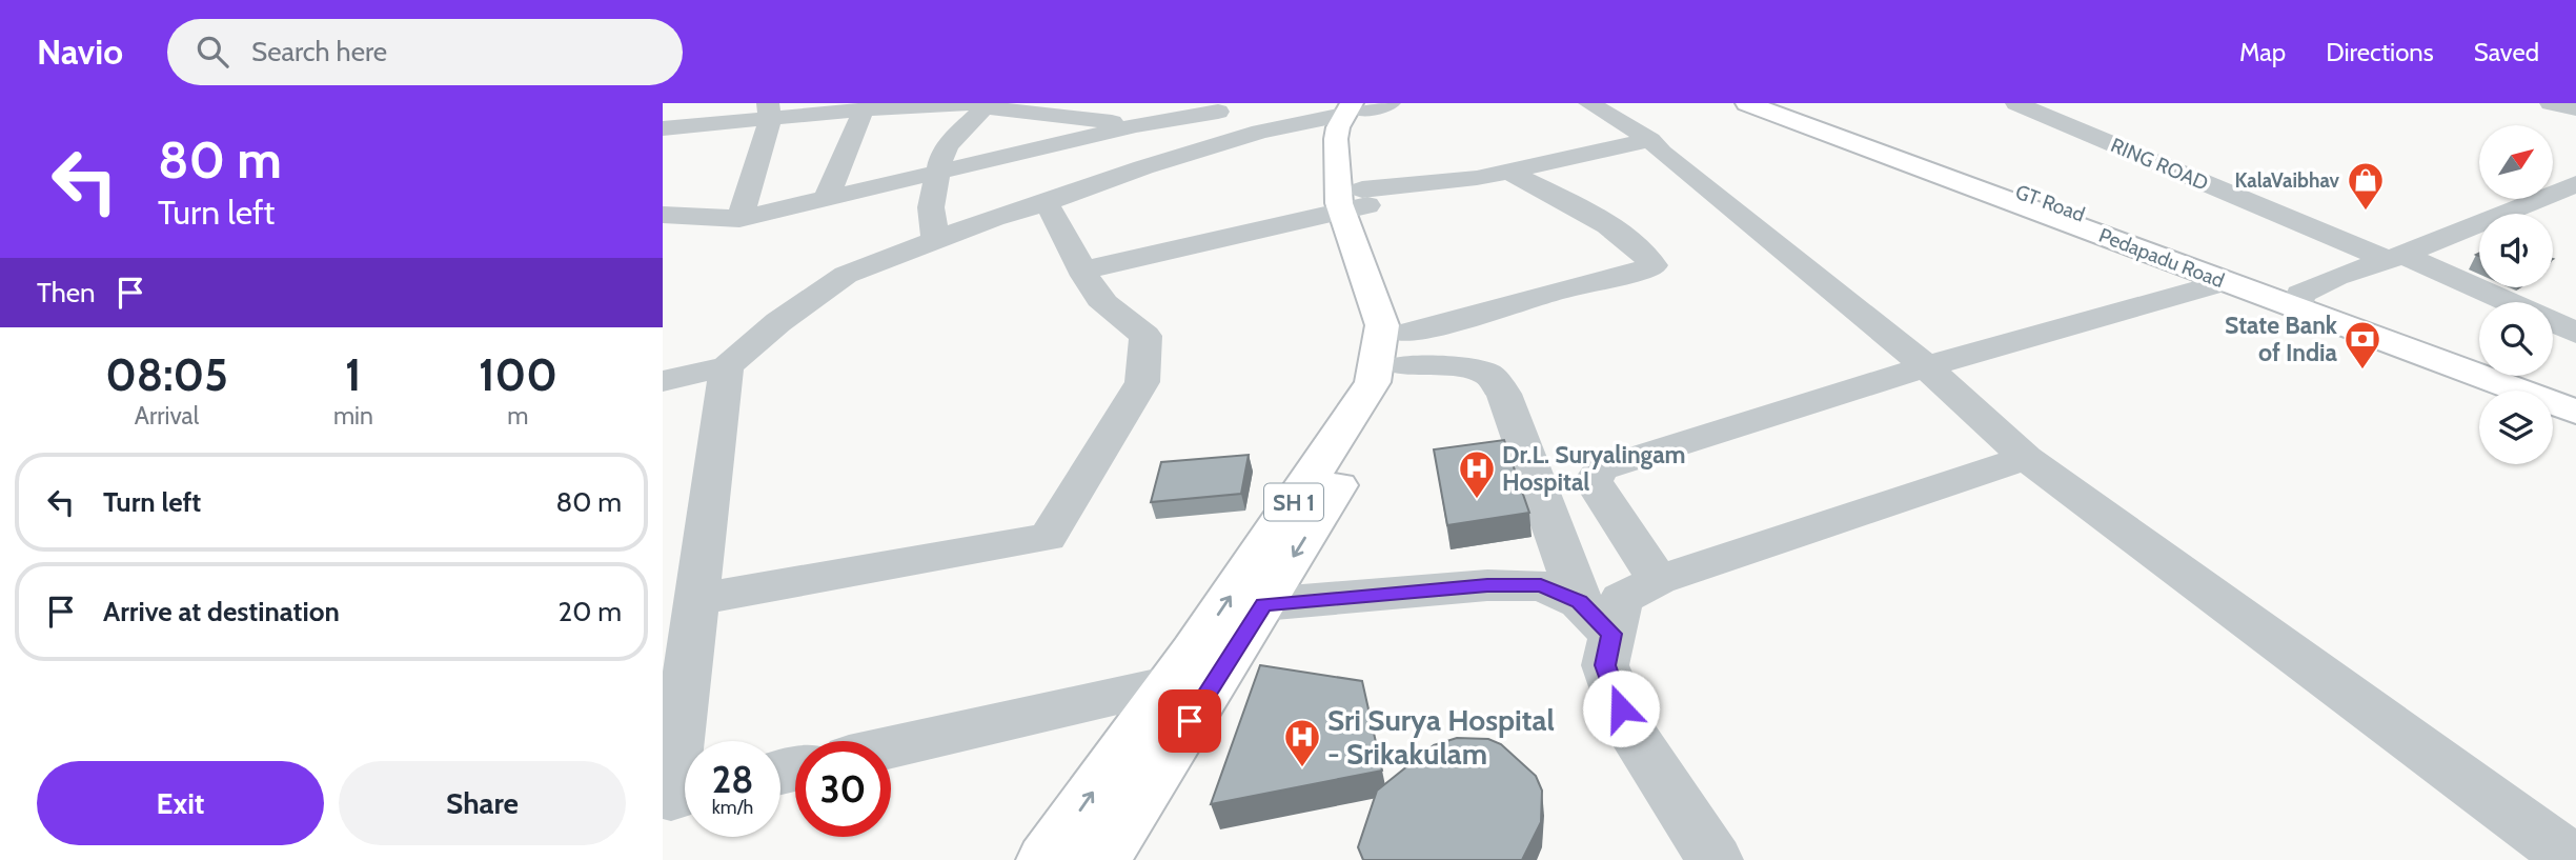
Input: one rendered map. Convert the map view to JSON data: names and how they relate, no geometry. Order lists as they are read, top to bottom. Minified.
{"streets":{"main road":["GT Road","Pedapadu Road","SH 1"],"street":["RING ROAD"]},"crossings":[["GT Road","Pedapadu Road"]],"places":{"shop":["KalaVaibhav"],"bank":["State Bank of India"],"hospital":["Dr.L. Suryalingam Hospital","Sri Surya Hospital - Srikakulam"]},"north":"top right","page":{"header":"Navio","search":"Search here","nav":["Map","Directions","Saved"],"turn":["80 m","Turn left"],"then":"Then","eta":["08:05","Arrival","1","min","100","m"],"list":[{"name":"Turn left","value":"80 m"},{"name":"Arrive at destination","value":"20 m"}],"speed":"28 km/h","limit":"30","buttons":["Exit","Share"]}}
